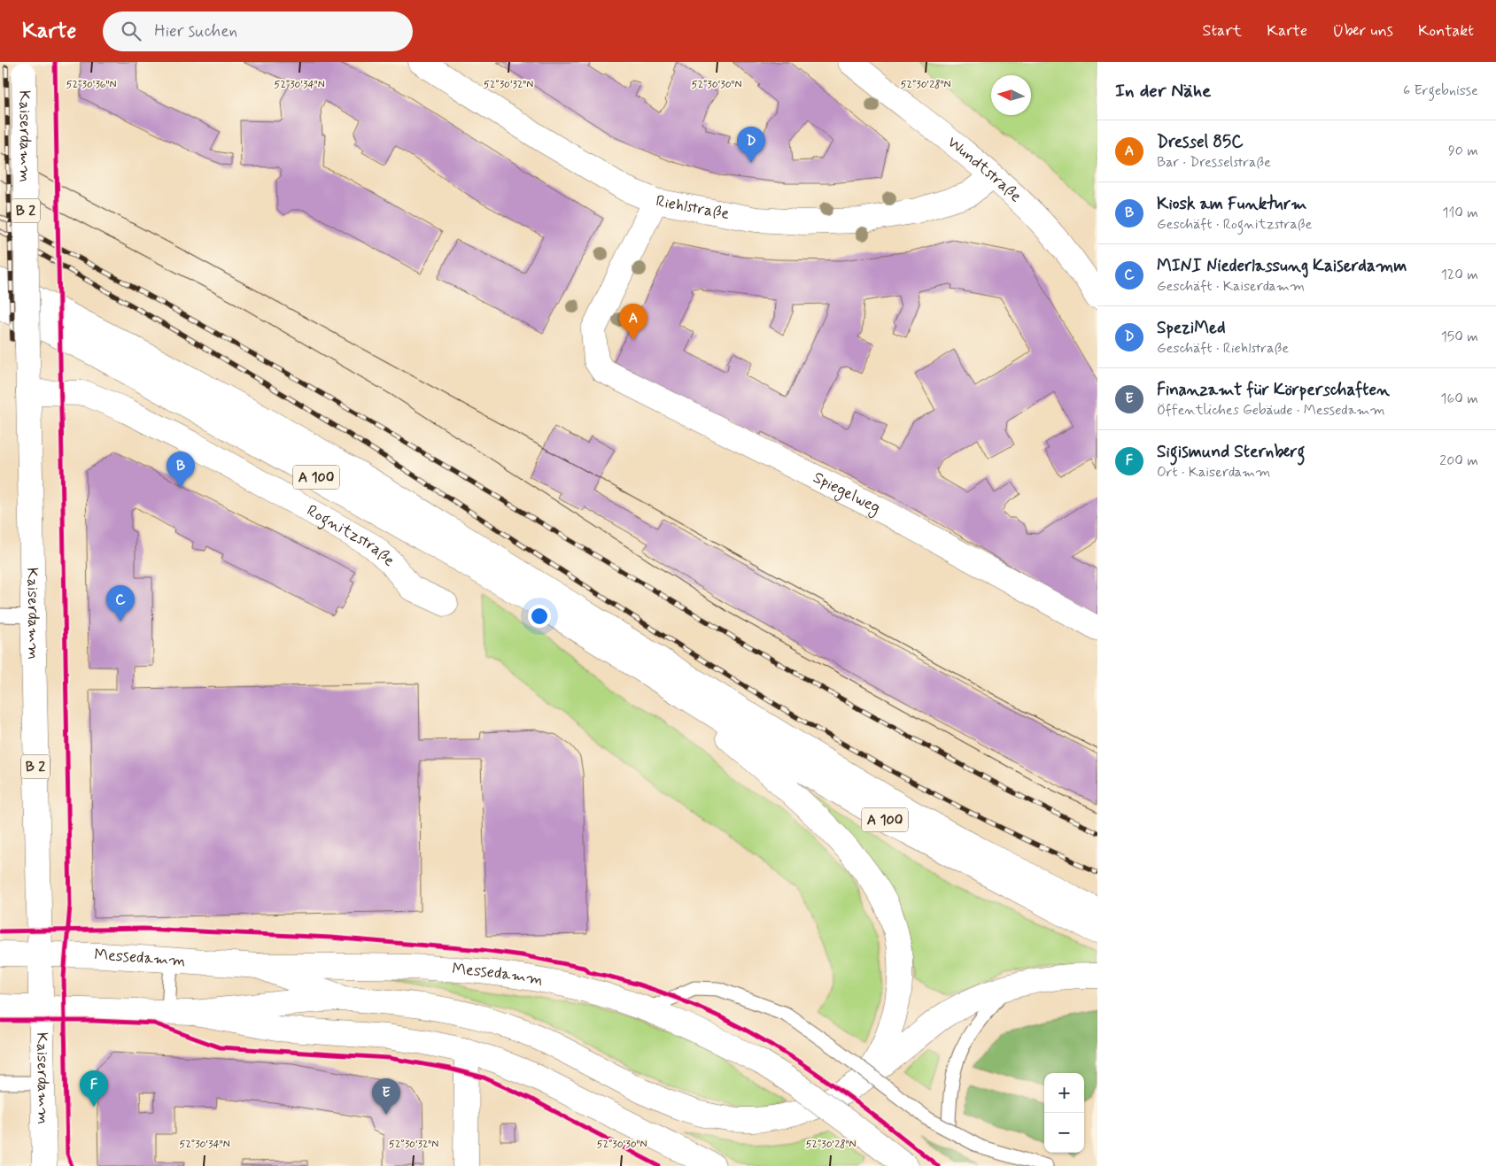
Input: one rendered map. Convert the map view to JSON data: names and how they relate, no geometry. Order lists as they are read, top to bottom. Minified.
{"streets":{"main road":["Kaiserdamm","Wundtstraße","Riehlstraße","B 2","A 100","Spiegelweg","Rognitzstraße","Messedamm"]},"crossings":[["Kaiserdamm","Rognitzstraße"],["Kaiserdamm","Messedamm"],["Wundtstraße","Riehlstraße"],["Riehlstraße","Spiegelweg"]],"north":"left","page":{"header":"Karte","search":"Hier suchen","nav":["Start","Karte","Über uns","Kontakt"],"heading":["In der Nähe","6 Ergebnisse"],"list":[{"mark":"A","name":"Dressel 85C","note":"Bar · Dresselstraße","value":"90 m"},{"mark":"B","name":"Kiosk am Funkturm","note":"Geschäft · Rognitzstraße","value":"110 m"},{"mark":"C","name":"MINI Niederlassung Kaiserdamm","note":"Geschäft · Kaiserdamm","value":"120 m"},{"mark":"D","name":"SpeziMed","note":"Geschäft · Riehlstraße","value":"150 m"},{"mark":"E","name":"Finanzamt für Körperschaften","note":"Öffentliches Gebäude · Messedamm","value":"160 m"},{"mark":"F","name":"Sigismund Sternberg","note":"Ort · Kaiserdamm","value":"200 m"}],"pins":["D","A","B","C","F","E"],"map_buttons":["+","−"]},"coordinates":["52°30'36\"N","52°30'34\"N","52°30'32\"N","52°30'30\"N","52°30'28\"N"]}
